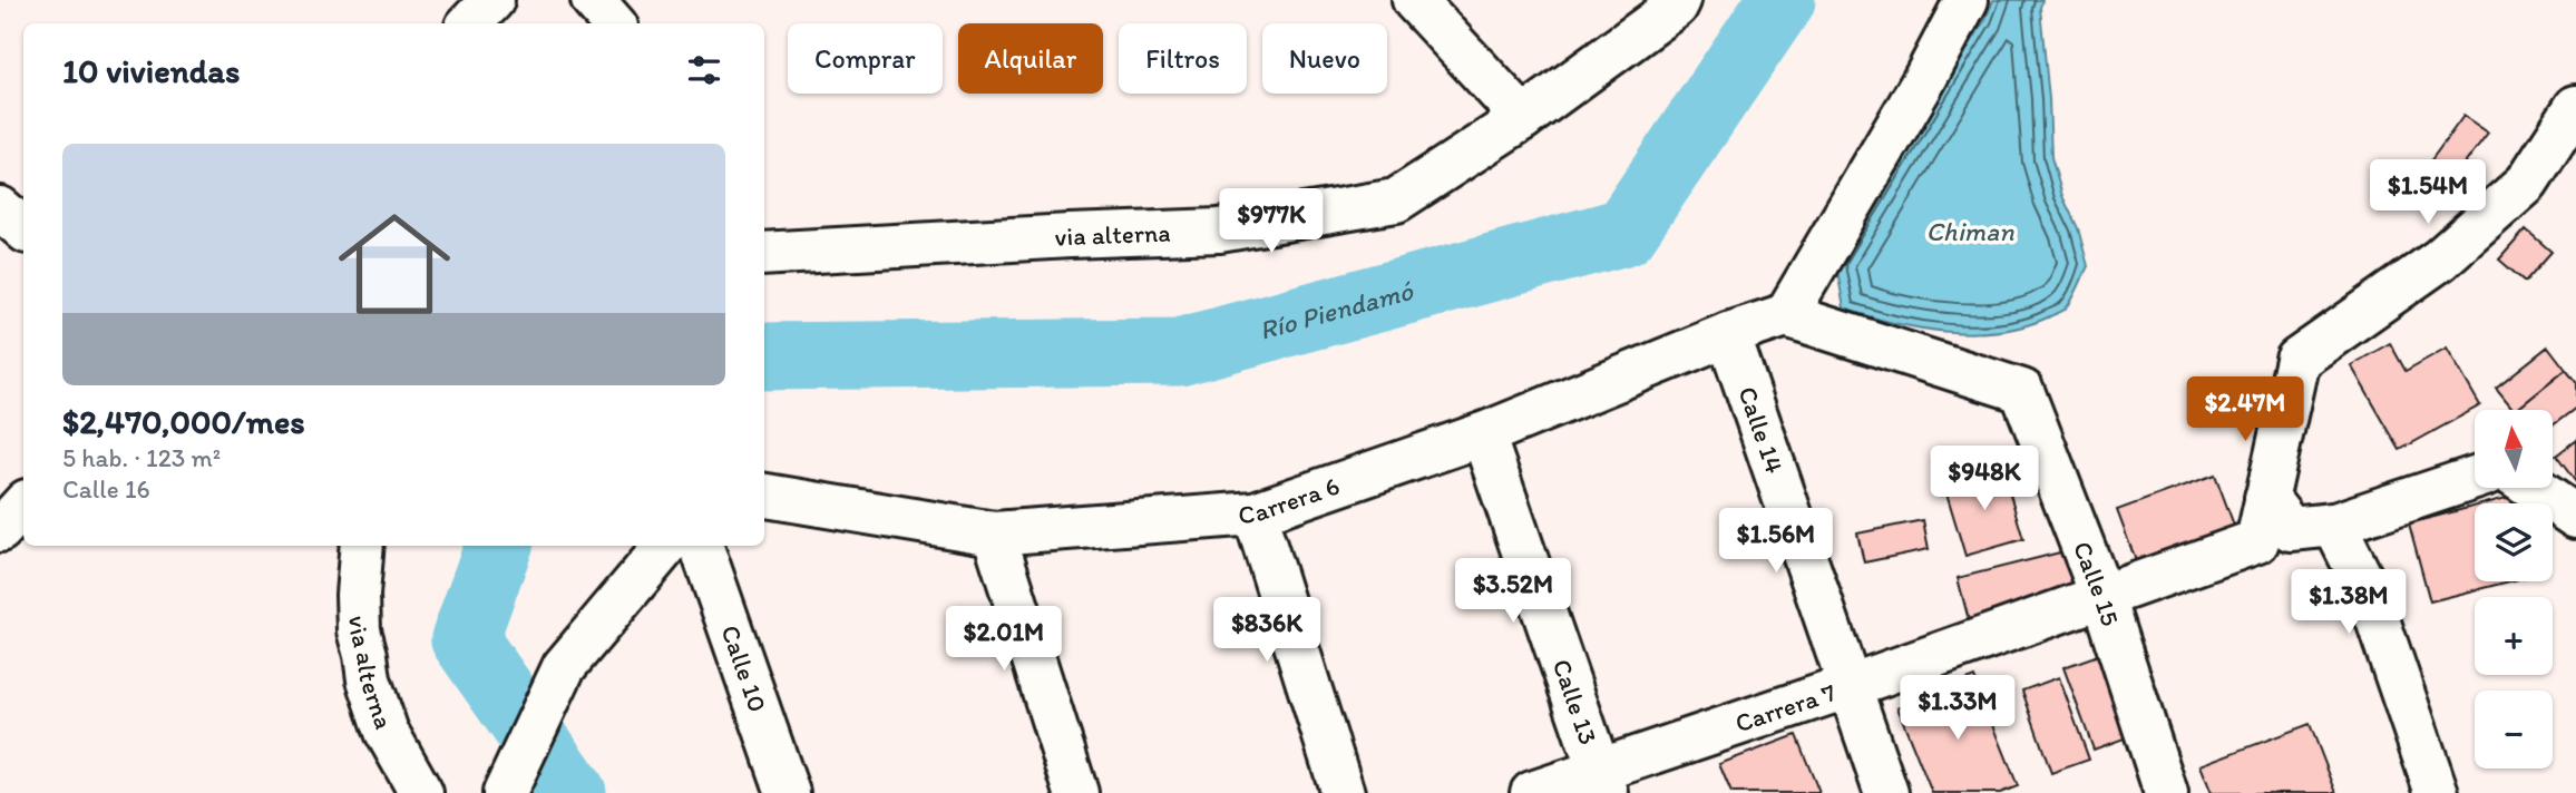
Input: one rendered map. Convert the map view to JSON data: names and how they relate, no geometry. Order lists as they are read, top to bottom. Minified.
{"streets":{"street":["via alterna","Calle 14","Carrera 6","Calle 15","Calle 10","Calle 13","Carrera 7"]},"crossings":[["Calle 14","Carrera 6"],["Calle 14","Carrera 7"],["Carrera 6","Calle 15"],["Carrera 6","Calle 13"],["Calle 15","Carrera 7"],["Calle 13","Carrera 7"]],"water":["Chiman","Río Piendamó"],"north":"top","page":{"chip":["Comprar","Alquilar","Filtros","Nuevo"],"heading":"10 viviendas","list":[{"name":"$2,470,000/mes","note":"5 hab. · 123 m² · Calle 16"}],"price":["$1.54M","$977K","$2.47M","$948K","$1.56M","$3.52M","$1.38M","$836K","$2.01M","$1.33M"],"map_buttons":["+","−"]}}
